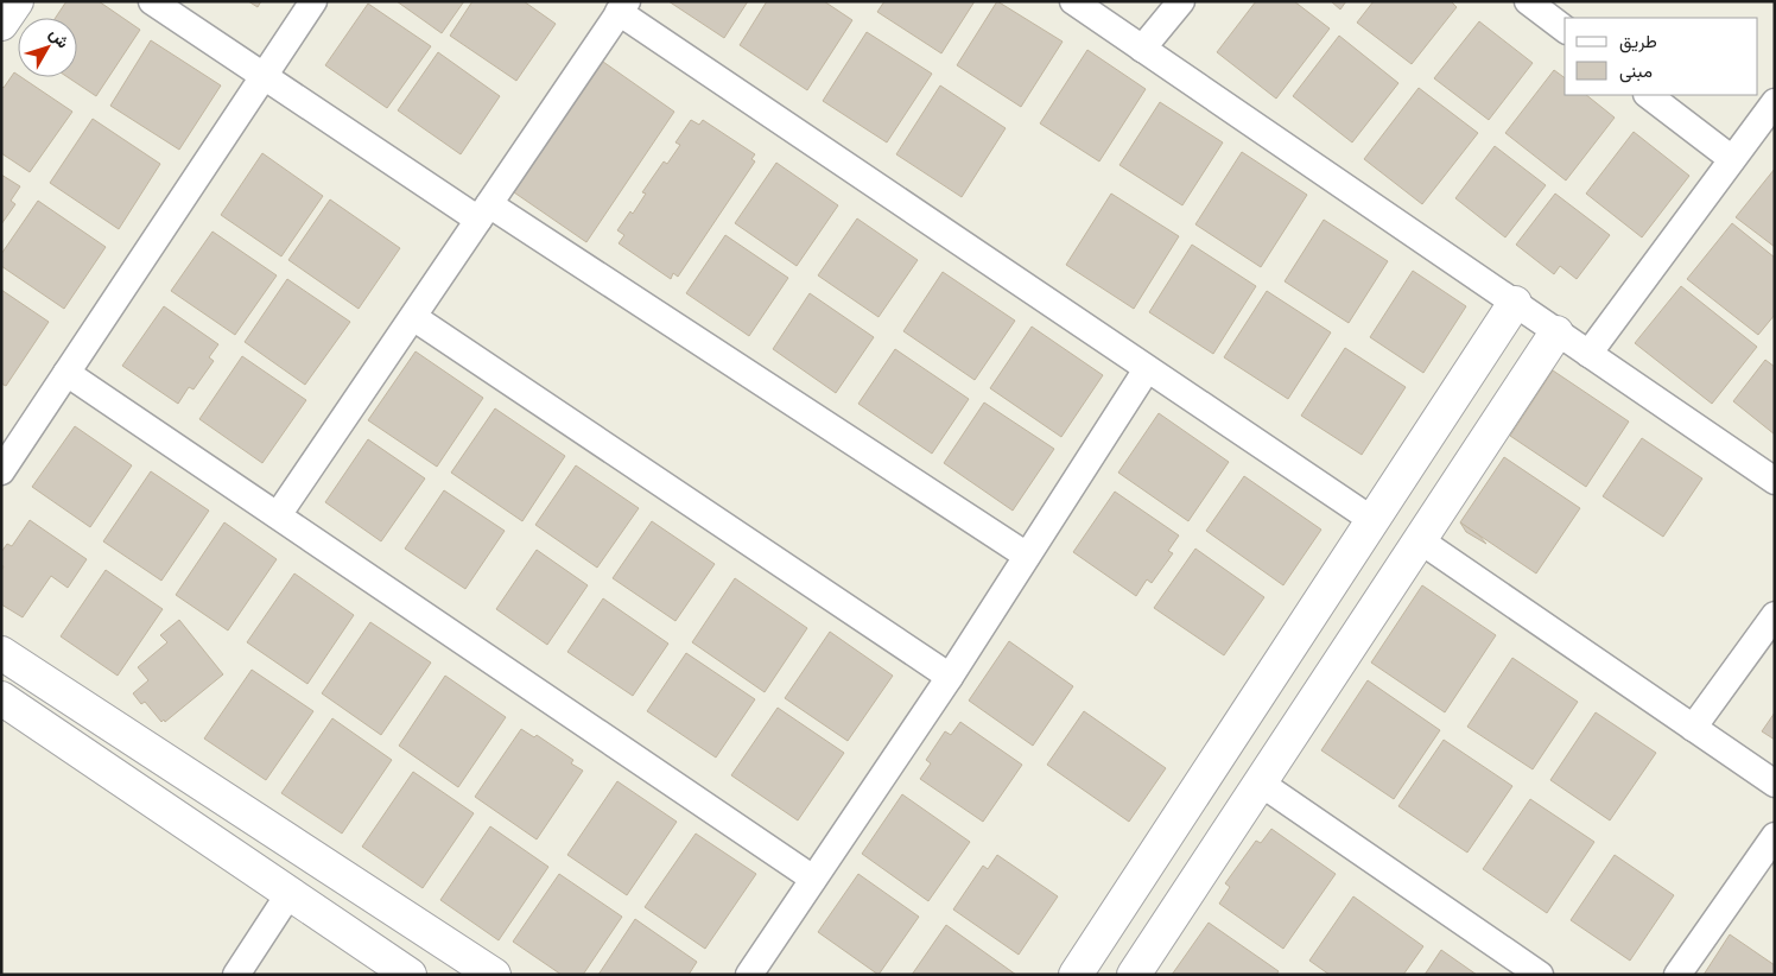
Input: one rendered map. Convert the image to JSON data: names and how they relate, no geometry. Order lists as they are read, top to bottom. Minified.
{"legend":["طريق","مبنى"],"north":"top right"}
